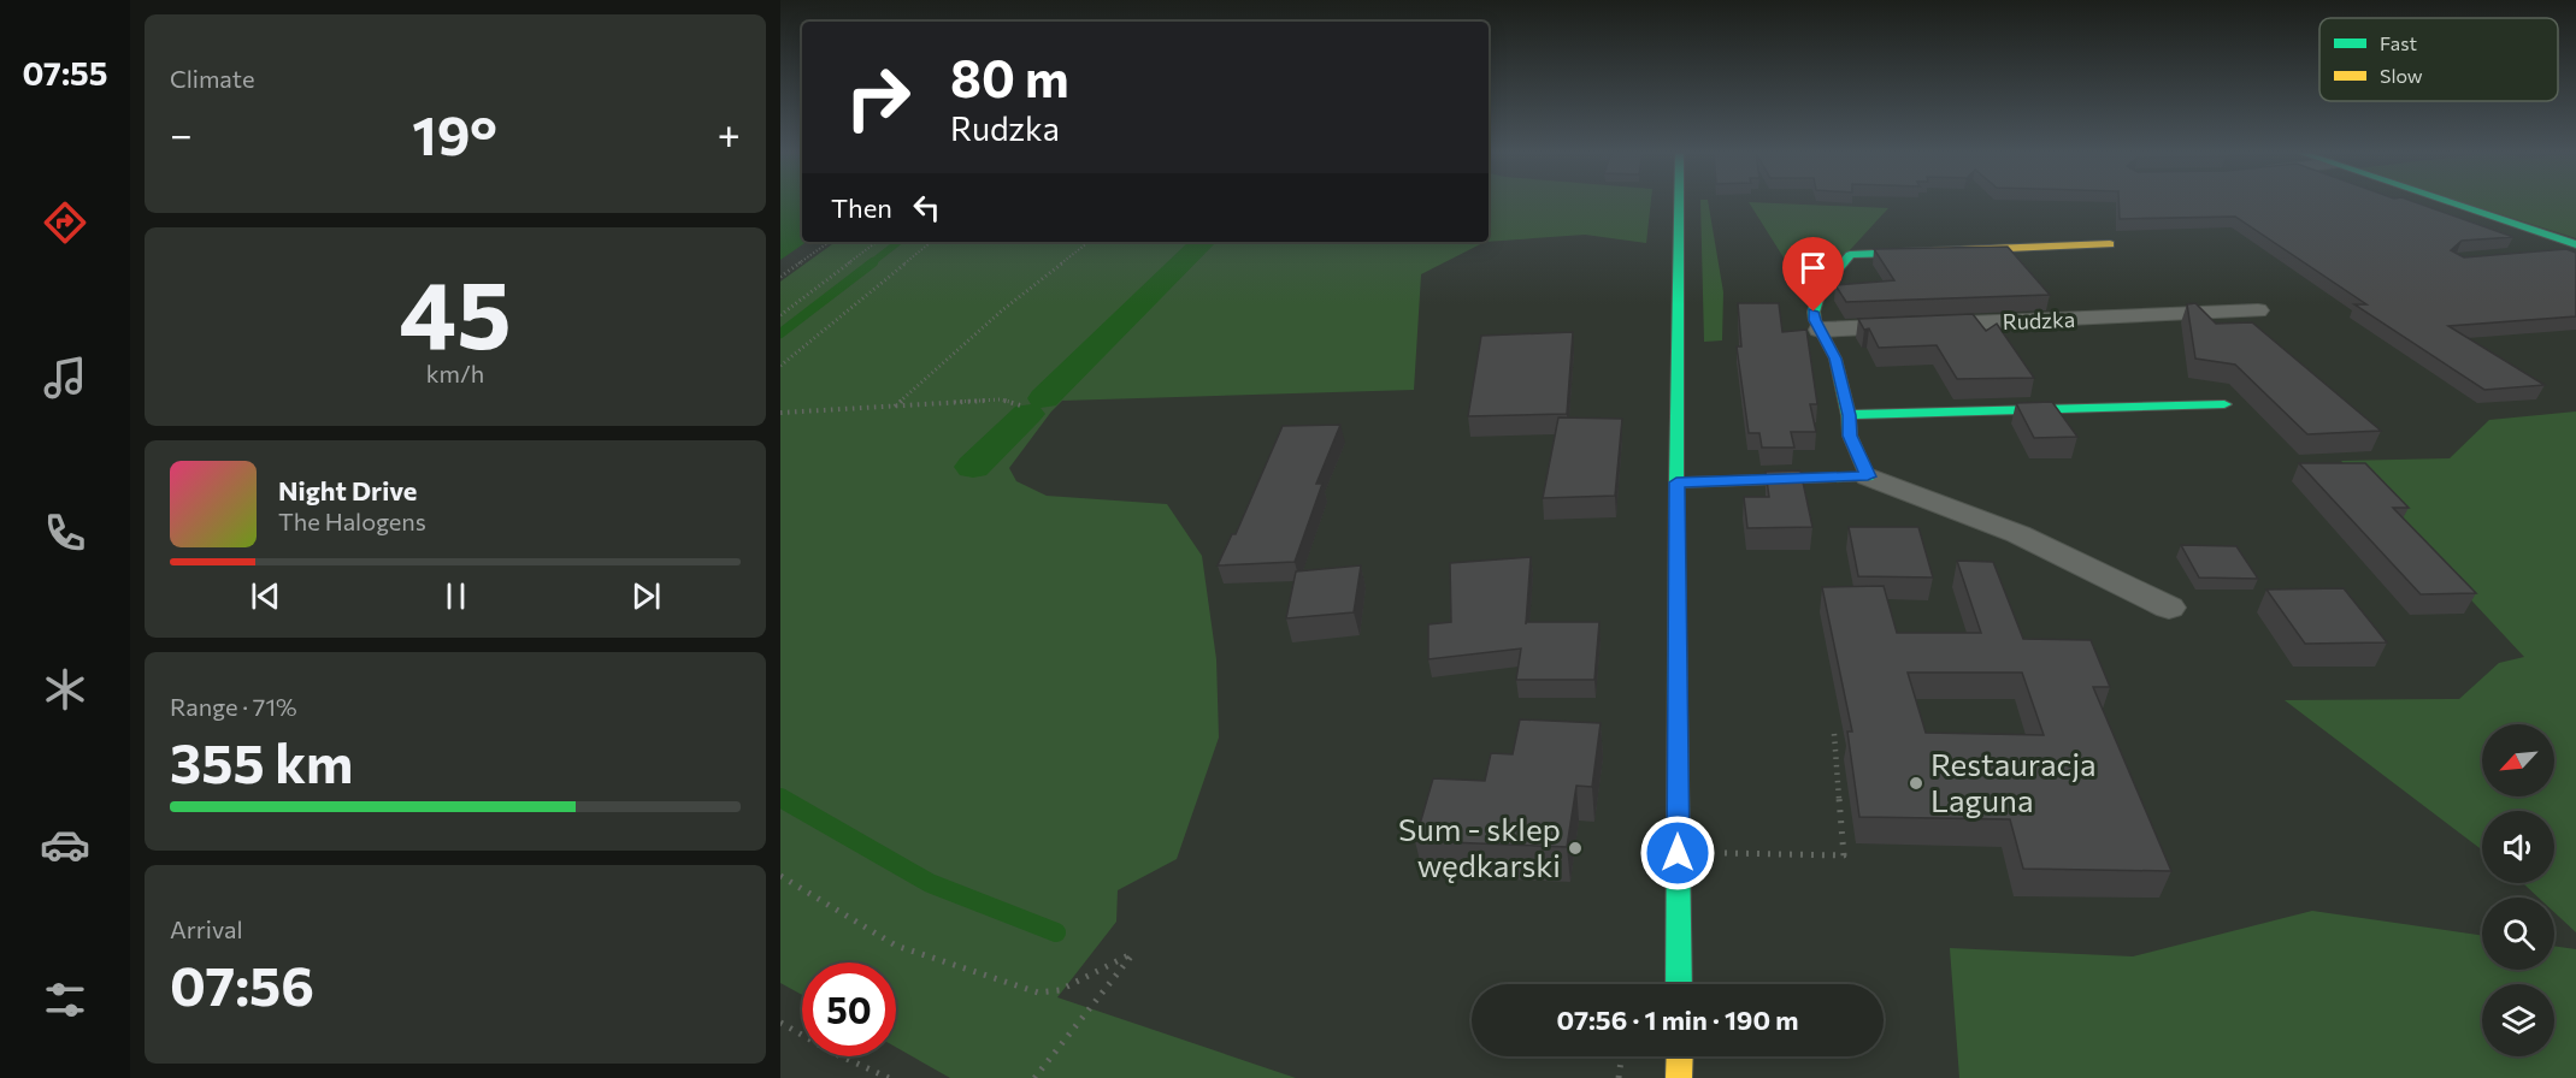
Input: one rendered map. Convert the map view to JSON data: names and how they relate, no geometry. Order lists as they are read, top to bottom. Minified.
{"streets":{"street":["Rudzka"]},"places":["Restauracja Laguna","Sum - sklep wędkarski"],"legend":["Fast","Slow"],"north":"bottom left","page":{"tabs":"07:55","tile":["Climate",["45","km/h"],["Range · 71%","355 km"],["Arrival","07:56"]],"turn":["80 m","Rudzka"],"heat":["−","19°","+"],"then":"Then","song":["Night Drive","The Halogens"],"limit":"50","trip":"07:56 · 1 min · 190 m"}}
